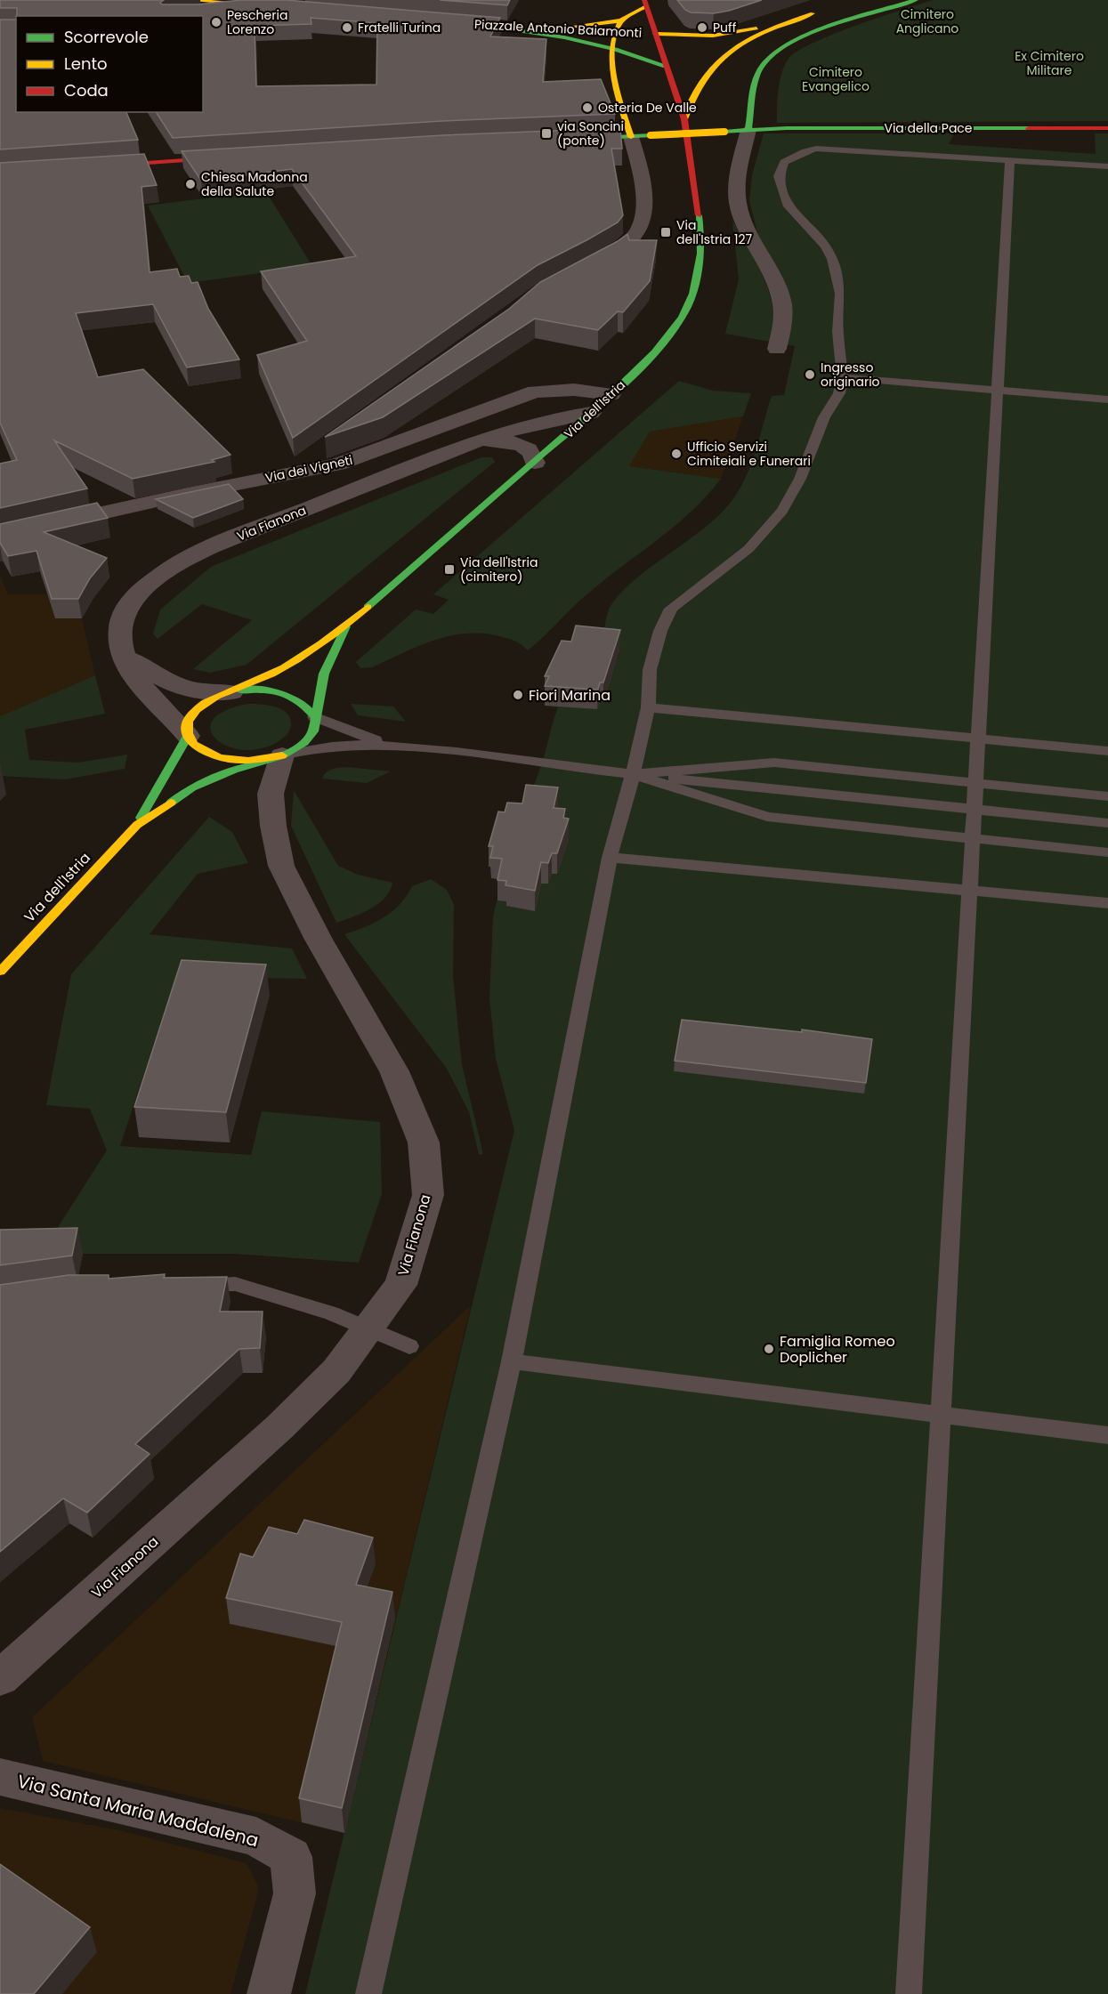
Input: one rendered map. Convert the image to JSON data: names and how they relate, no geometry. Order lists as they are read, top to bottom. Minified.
{"streets":{"main road":["Piazzale Antonio Baiamonti","Via della Pace","Via dell'Istria"],"street":["Via dei Vigneti","Via Fianona","Via Santa Maria Maddalena"]},"crossings":[["Piazzale Antonio Baiamonti","Via dell'Istria"],["Via dell'Istria","Via dei Vigneti"],["Via dell'Istria","Via Fianona"]],"parks":["Cimitero Anglicano","Ex Cimitero Militare","Cimitero Evangelico"],"places":{"other":["Pescheria Lorenzo","Fratelli Turina","Puff","Osteria De Valle","Chiesa Madonna della Salute","Ingresso originario","Ufficio Servizi Cimiteiali e Funerari","Fiori Marina","Famiglia Romeo Doplicher"],"transit":["via Soncini (ponte)","Via dell'Istria 127","Via dell'Istria (cimitero)"]},"legend":["Scorrevole","Lento","Coda"]}
